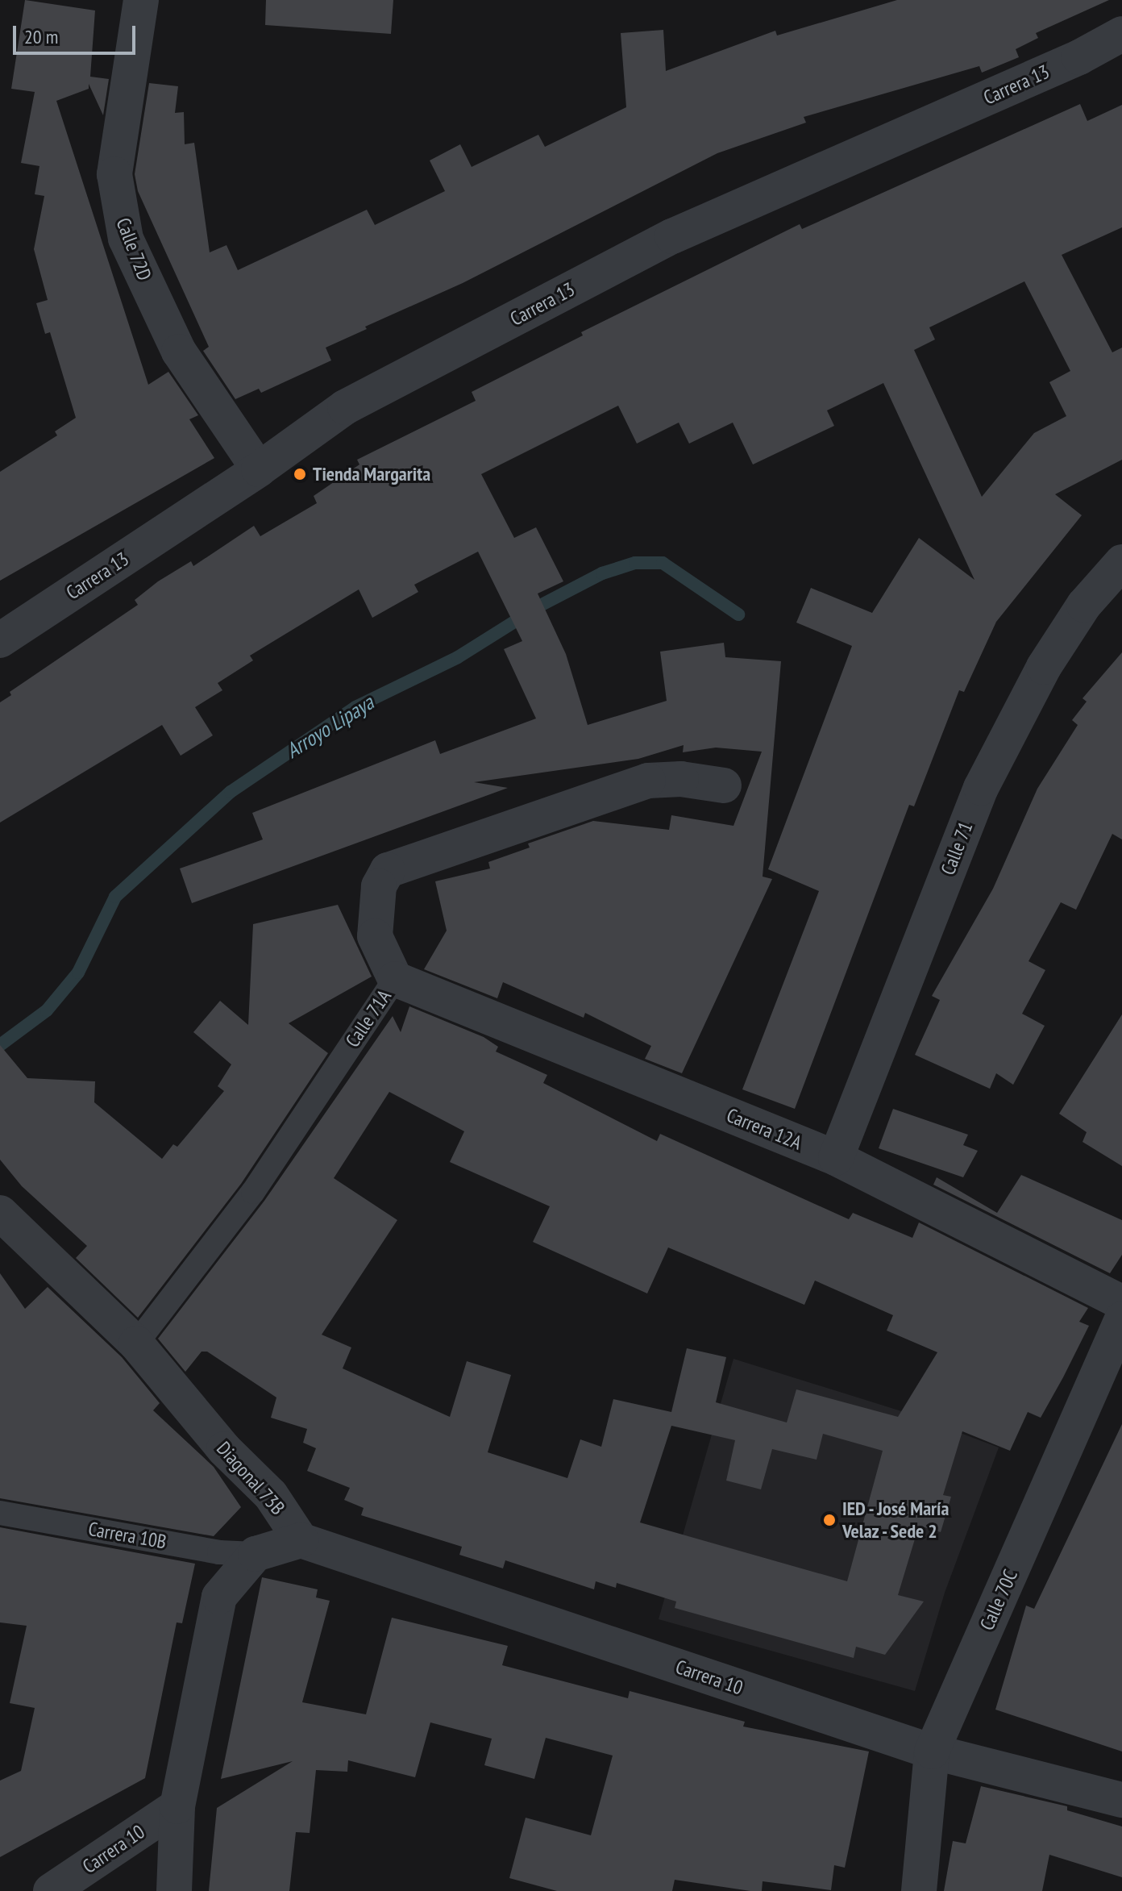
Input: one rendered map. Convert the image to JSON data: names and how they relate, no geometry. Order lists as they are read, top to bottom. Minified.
{"streets":{"street":["Carrera 13","Calle 72D","Calle 71","Calle 71A","Carrera 12A","Diagonal 73B","Calle 70C","Carrera 10"],"lane":["Carrera 10B"]},"crossings":[["Carrera 13","Calle 72D"],["Calle 71","Carrera 12A"],["Calle 71A","Carrera 12A"],["Calle 71A","Diagonal 73B"],["Diagonal 73B","Carrera 10B"],["Diagonal 73B","Carrera 10"],["Calle 70C","Carrera 10"]],"water":["Arroyo Lipaya"],"places":["Tienda Margarita","IED - José María Velaz - Sede 2"],"scale_bar":"20 m"}
